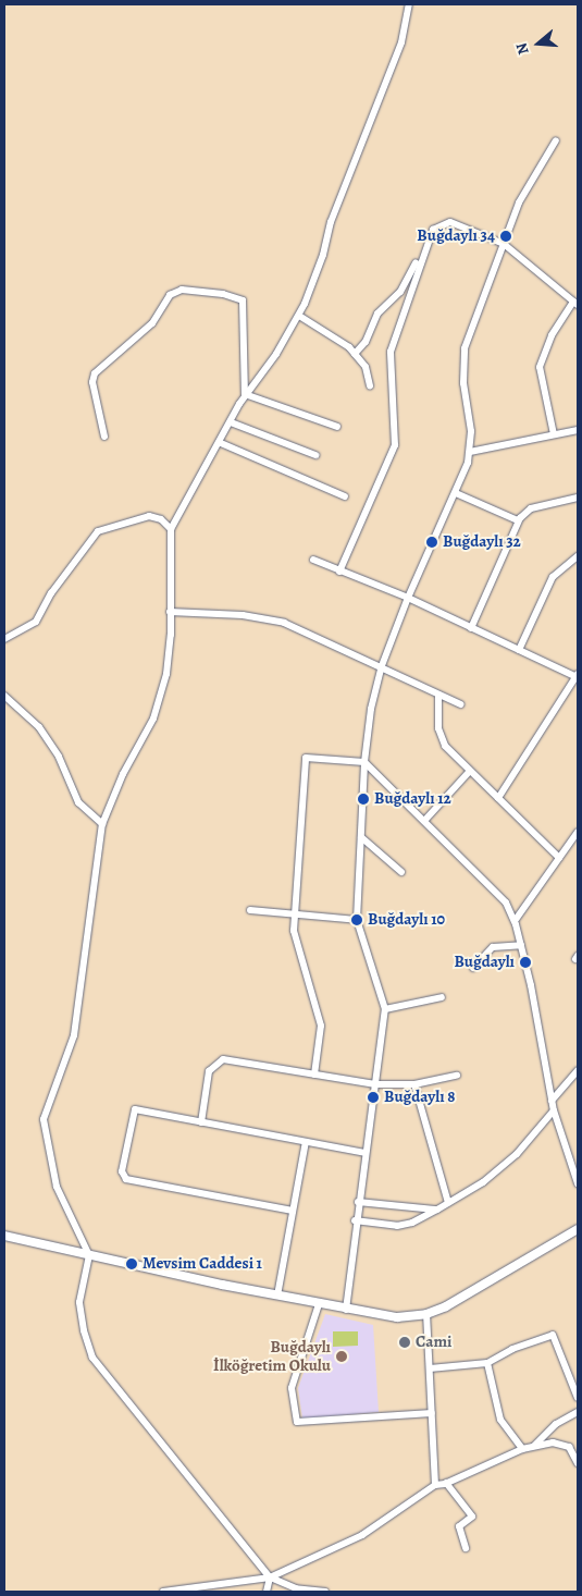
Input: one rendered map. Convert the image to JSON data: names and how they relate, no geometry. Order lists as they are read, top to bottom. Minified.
{"places":["Buğdaylı 34","Buğdaylı 32","Buğdaylı 12","Buğdaylı 10","Buğdaylı","Buğdaylı 8","Mevsim Caddesi 1","Cami","Buğdaylı İlköğretim Okulu"],"north":"left"}
